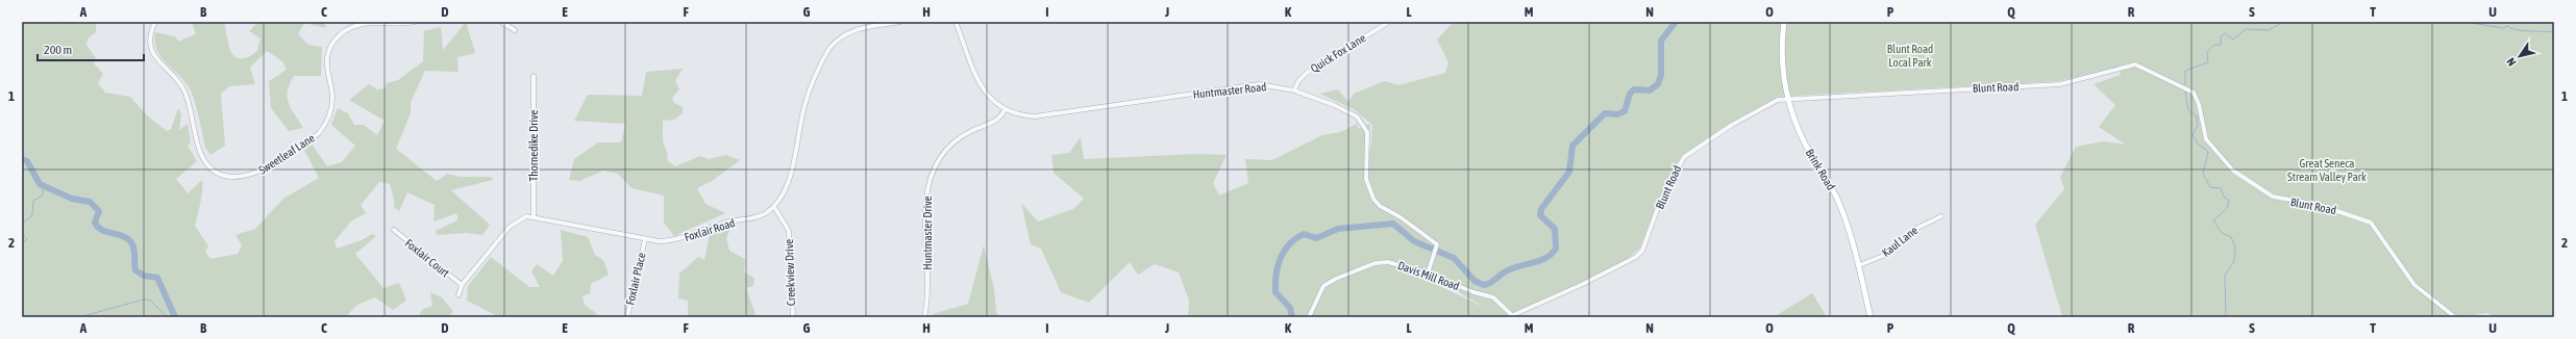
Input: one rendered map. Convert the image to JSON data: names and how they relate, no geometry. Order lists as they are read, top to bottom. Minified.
{"streets":{"main road":["Brink Road"],"street":["Quick Fox Lane","Blunt Road","Huntmaster Road","Thornedike Drive","Sweetleaf Lane","Foxlair Road","Huntmaster Drive","Kaul Lane","Foxlair Court","Creekview Drive","Davis Mill Road","Foxlair Place"]},"crossings":[["Quick Fox Lane","Huntmaster Road"],["Blunt Road","Brink Road"],["Blunt Road","Davis Mill Road"],["Huntmaster Road","Huntmaster Drive"],["Huntmaster Road","Davis Mill Road"],["Thornedike Drive","Foxlair Road"],["Brink Road","Kaul Lane"],["Foxlair Road","Creekview Drive"],["Foxlair Road","Foxlair Place"]],"parks":["Blunt Road Local Park","Great Seneca Stream Valley Park"],"scale_bar":"200 m","north":"bottom left","grid":{"columns":["A","B","C","D","E","F","G","H","I","J","K","L","M","N","O","P","Q","R","S","T","U"],"rows":["1","2"]}}
